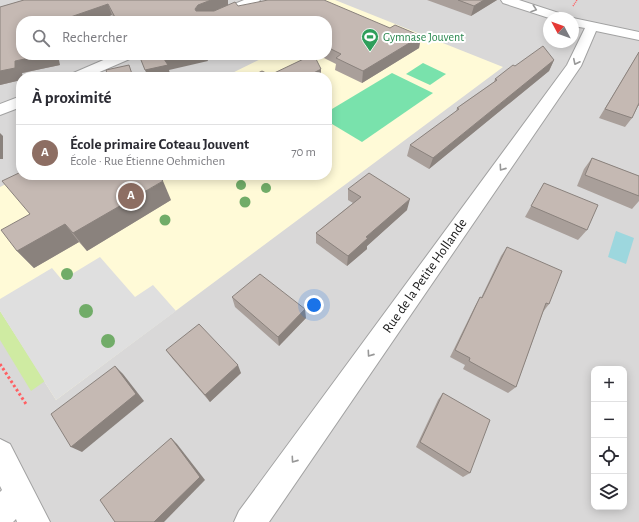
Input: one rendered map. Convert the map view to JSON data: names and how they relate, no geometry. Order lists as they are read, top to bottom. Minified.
{"streets":{"street":["Rue de la Petite Hollande"]},"one_way":["Rue de la Petite Hollande"],"places":{"sports":["Gymnase Jouvent"]},"north":"top left","page":{"search":"Rechercher","heading":"À proximité","list":[{"mark":"A","name":"École primaire Coteau Jouvent","note":"École · Rue Étienne Oehmichen","value":"70 m"}],"pins":"A","map_buttons":["+","−"]}}
